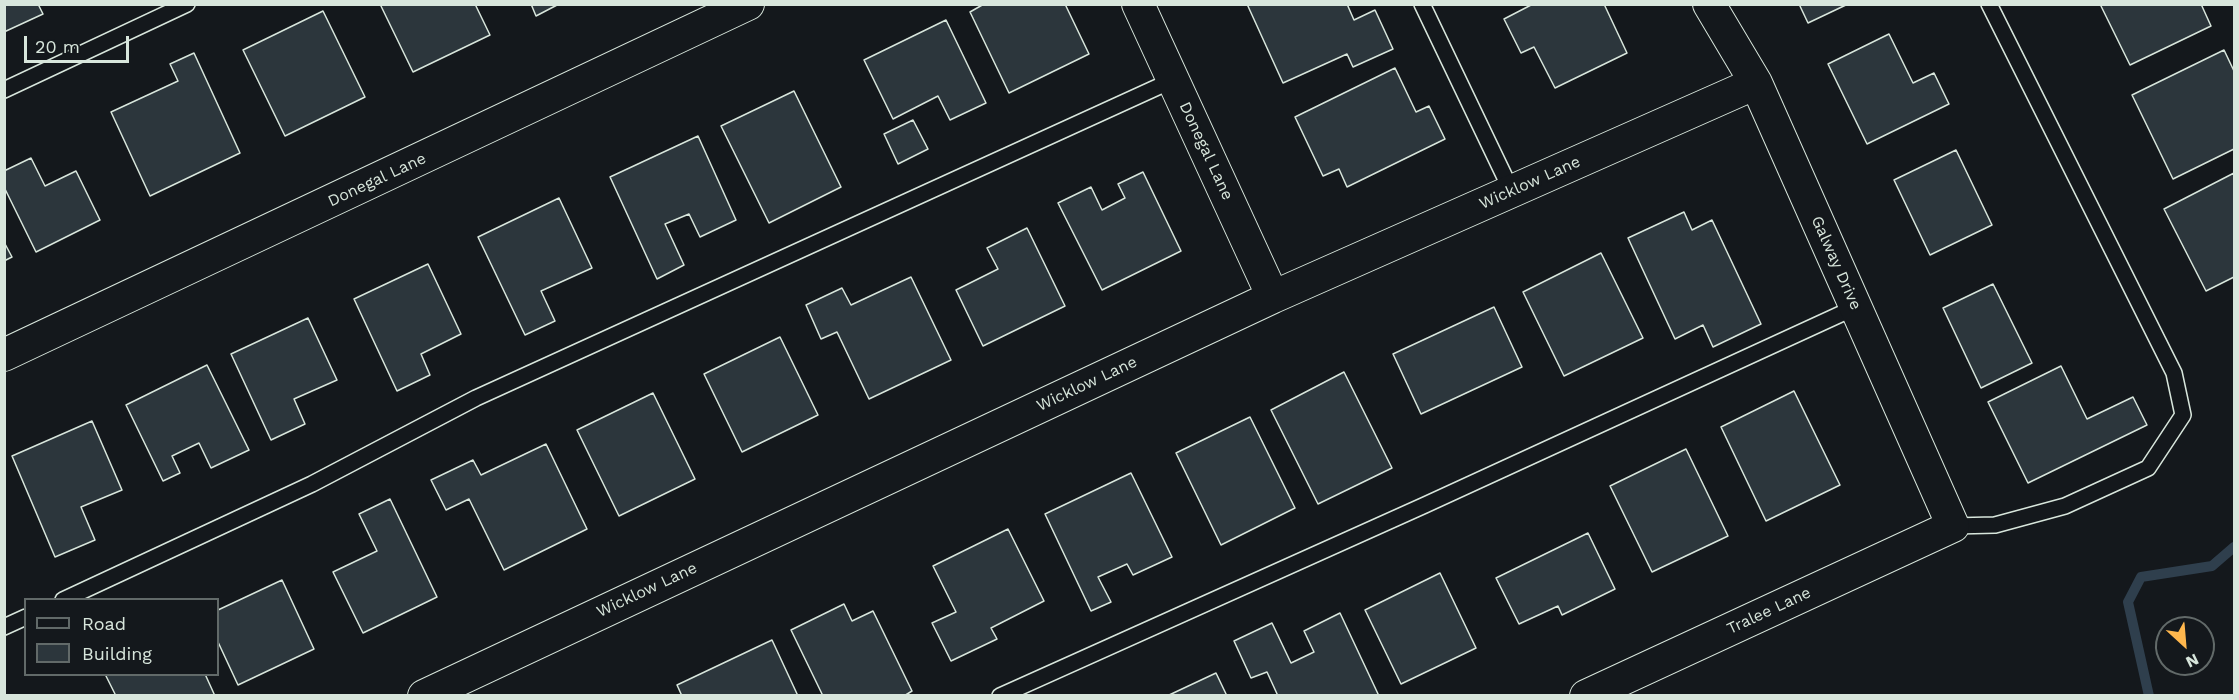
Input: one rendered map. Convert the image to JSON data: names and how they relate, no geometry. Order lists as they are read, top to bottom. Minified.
{"streets":{"street":["Donegal Lane","Wicklow Lane","Galway Drive","Tralee Lane"]},"crossings":[["Donegal Lane","Wicklow Lane"],["Wicklow Lane","Galway Drive"],["Galway Drive","Tralee Lane"]],"legend":["Road","Building"],"scale_bar":"20 m","north":"bottom right"}
